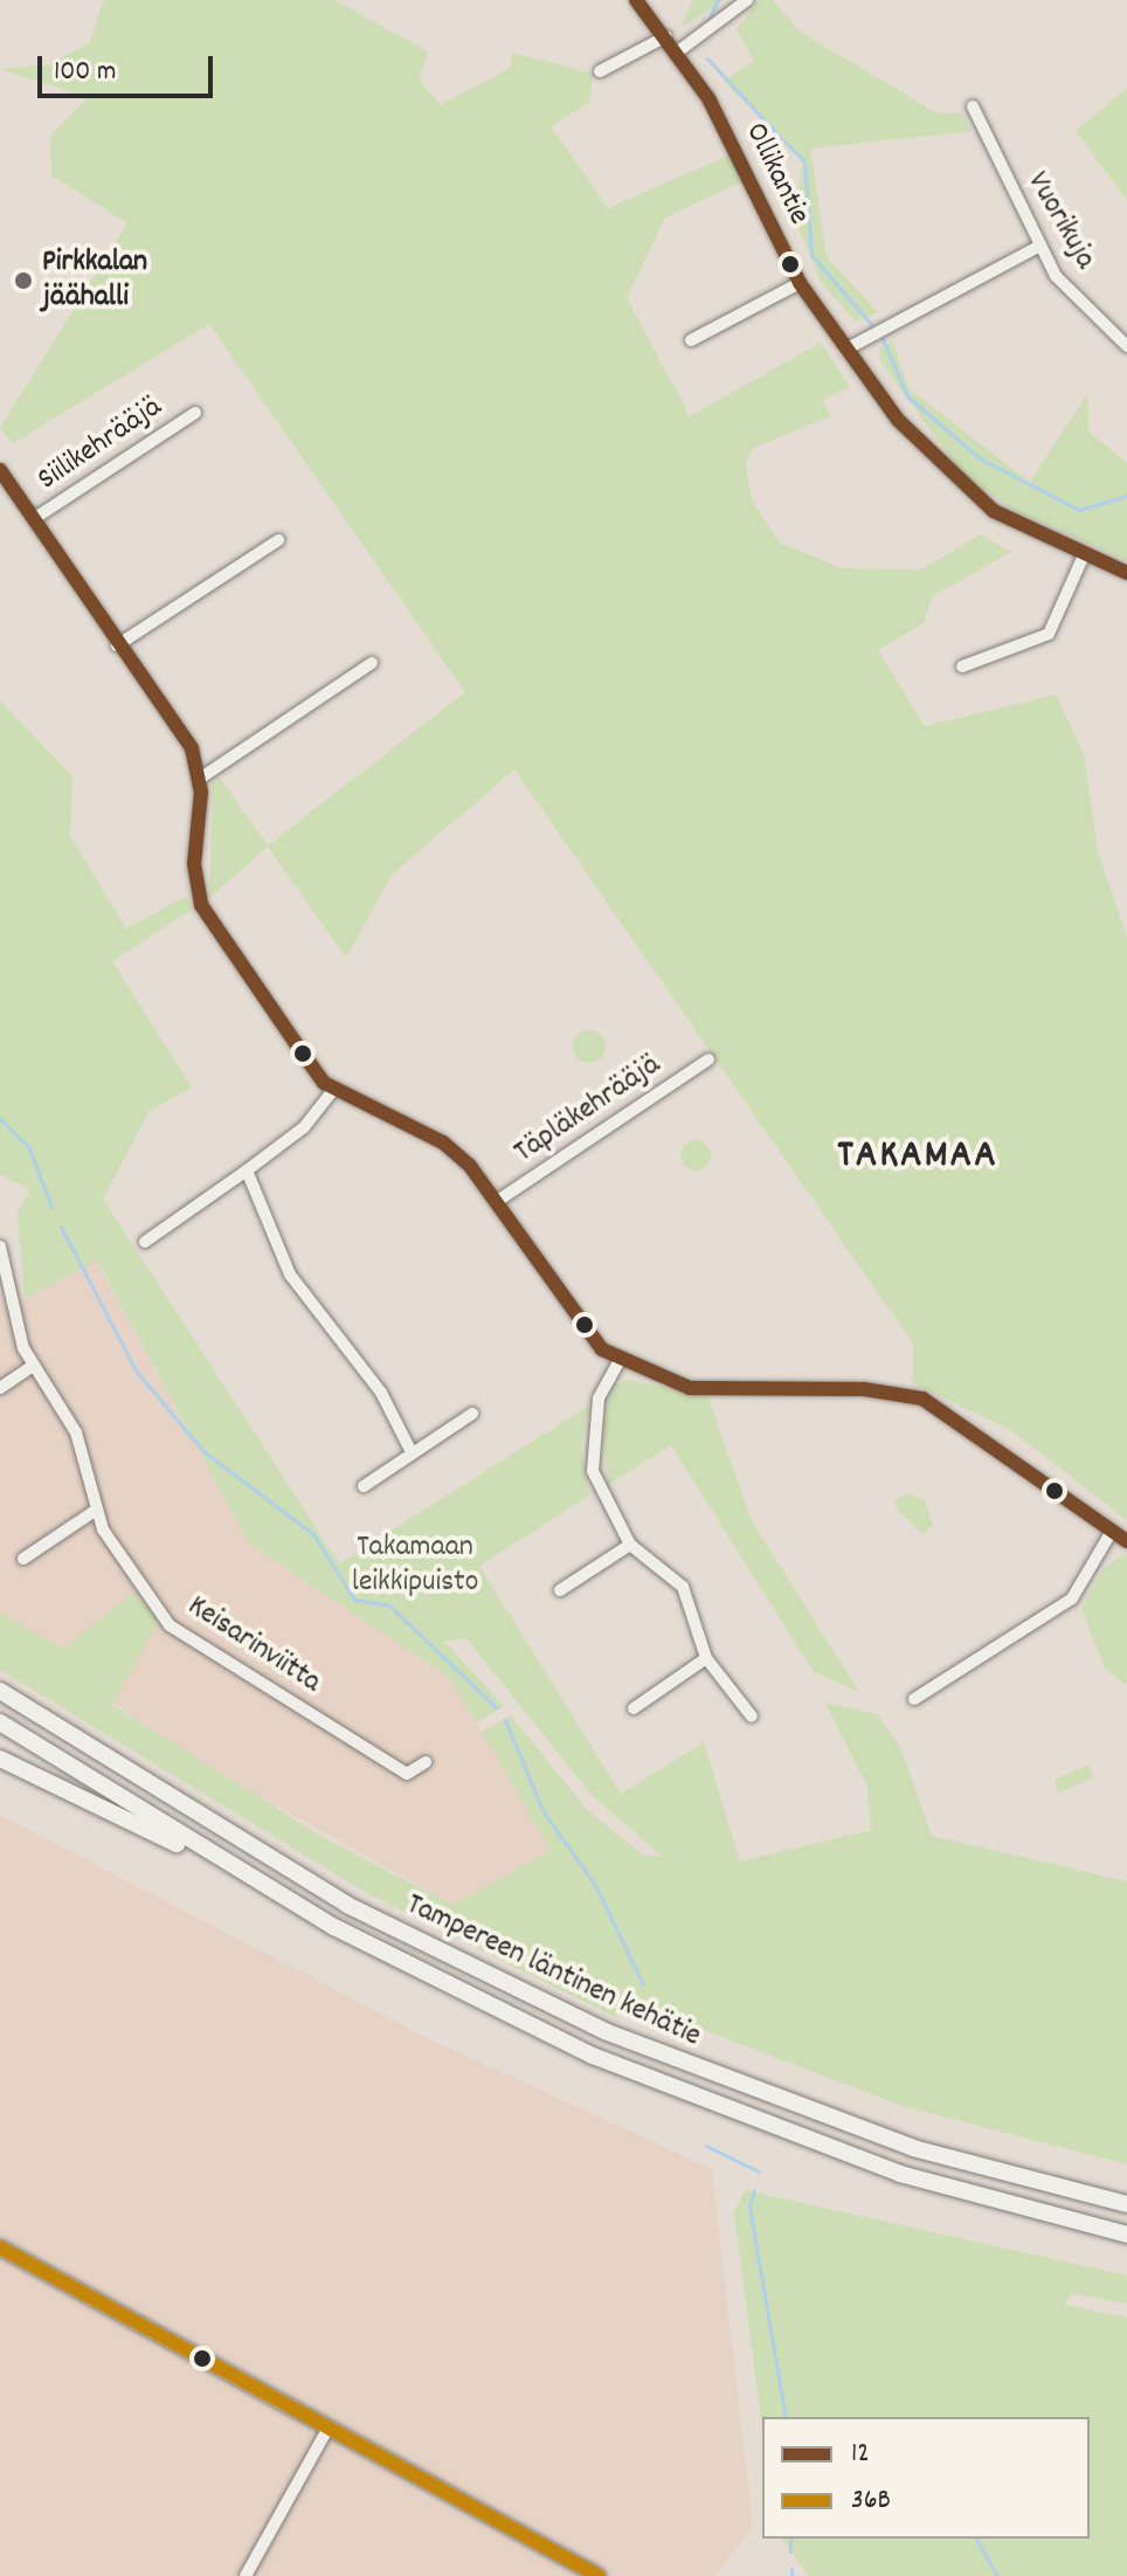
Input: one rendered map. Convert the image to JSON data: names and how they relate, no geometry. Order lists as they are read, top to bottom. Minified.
{"streets":{"highway":["Tampereen läntinen kehätie"],"street":["Ollikantie","Vuorikuja","Siilikehrääjä","Täpläkehrääjä","Keisarinviitta"]},"districts":["TAKAMAA"],"parks":["Takamaan leikkipuisto"],"places":["Pirkkalan jäähalli"],"lines":["transit line 12","transit line 36B"],"legend":["12","36B"],"scale_bar":"100 m"}
